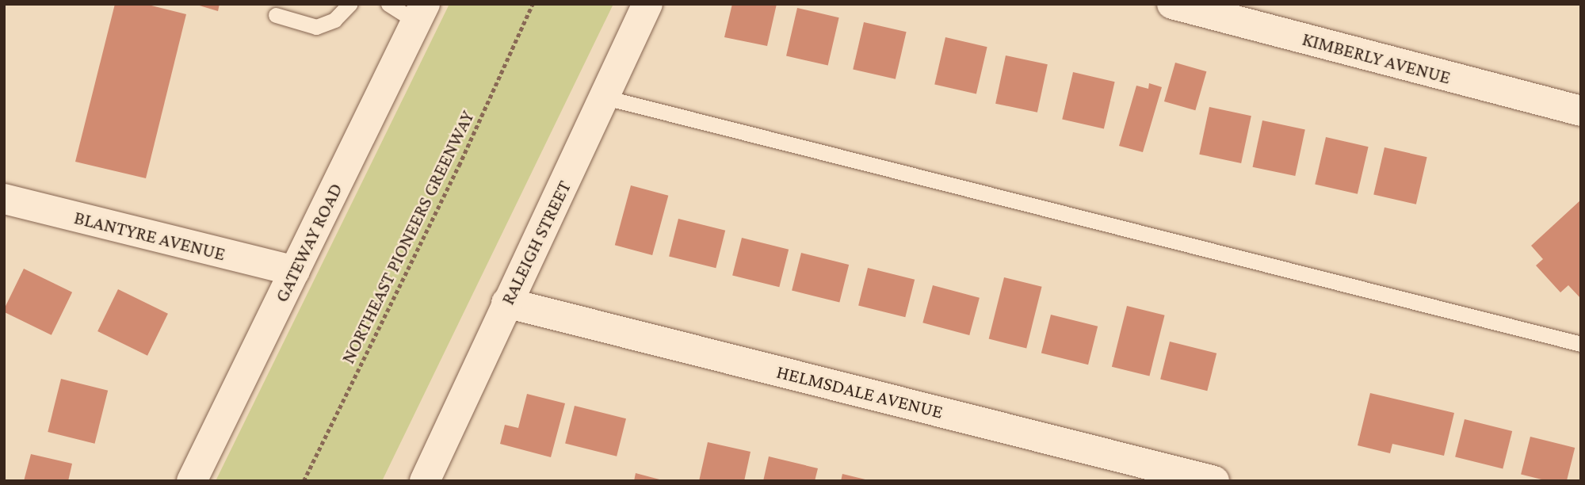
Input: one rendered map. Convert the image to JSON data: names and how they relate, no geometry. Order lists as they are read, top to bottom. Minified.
{"streets":{"street":["KIMBERLY AVENUE","BLANTYRE AVENUE","GATEWAY ROAD","RALEIGH STREET","HELMSDALE AVENUE"],"path":["NORTHEAST PIONEERS GREENWAY"]},"crossings":[["BLANTYRE AVENUE","GATEWAY ROAD"],["RALEIGH STREET","HELMSDALE AVENUE"]]}
